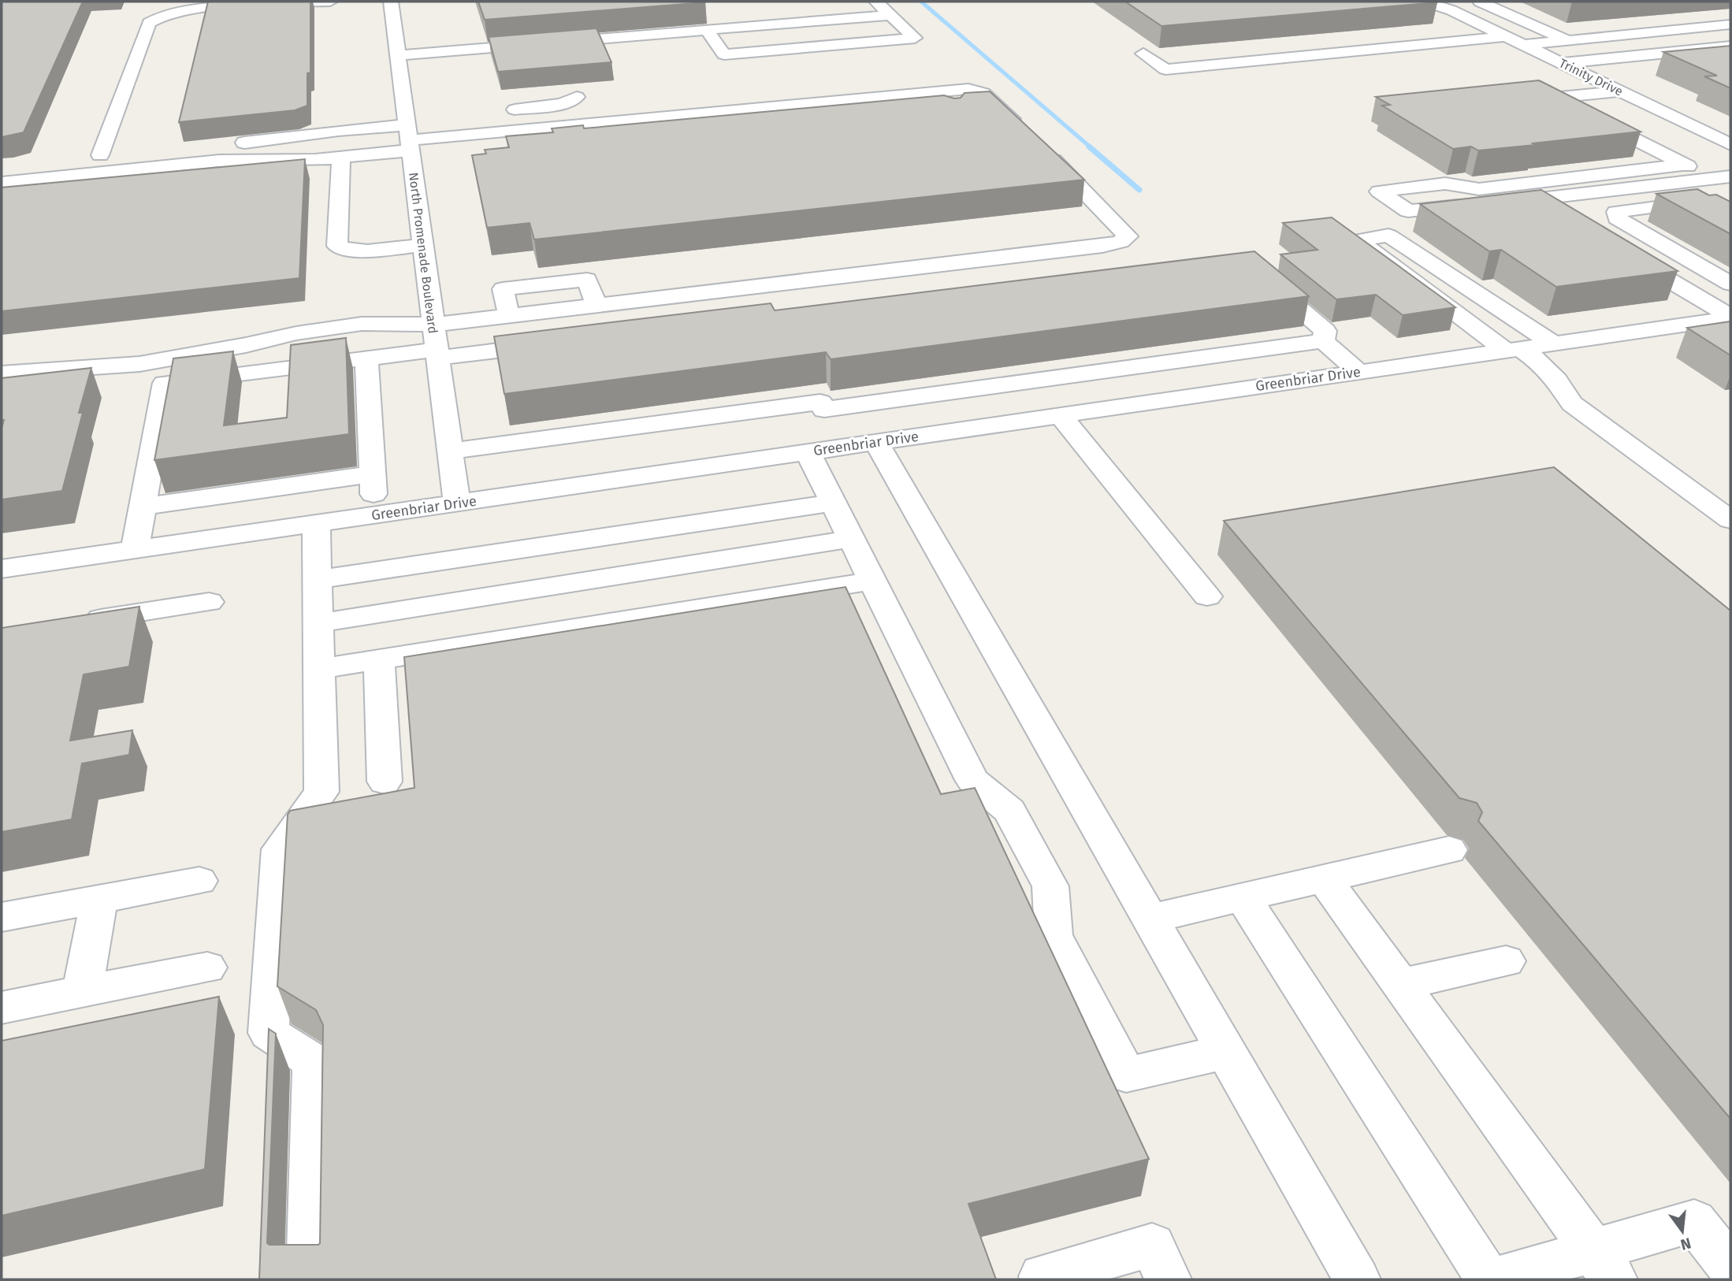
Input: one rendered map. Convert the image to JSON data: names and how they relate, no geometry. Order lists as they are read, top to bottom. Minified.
{"streets":{"street":["Trinity Drive","North Promenade Boulevard","Greenbriar Drive"]},"crossings":[["North Promenade Boulevard","Greenbriar Drive"]],"north":"bottom"}
